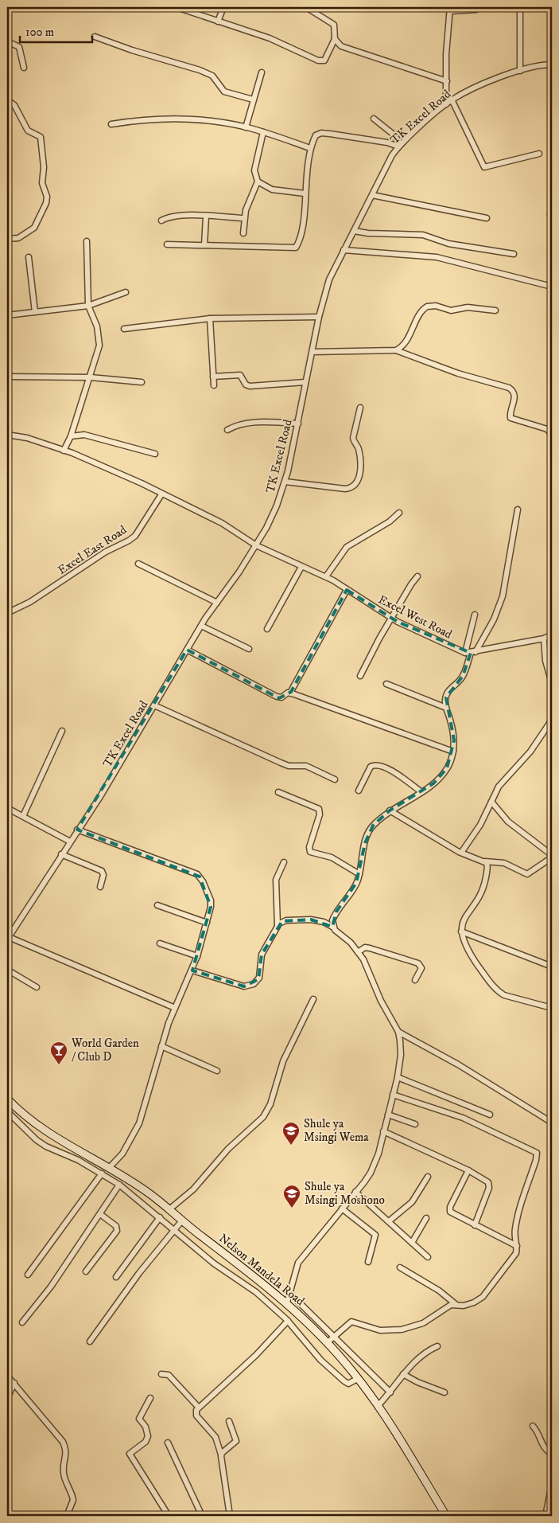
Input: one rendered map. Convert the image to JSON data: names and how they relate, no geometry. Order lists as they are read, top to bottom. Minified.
{"streets":{"main road":["Nelson Mandela Road"],"street":["TK Excel Road","Excel East Road","Excel West Road"]},"crossings":[["TK Excel Road","Excel West Road"]],"places":{"bar":["World Garden / Club D"],"school or university":["Shule ya Msingi Wema","Shule ya Msingi Moshono"]},"scale_bar":"100 m"}
